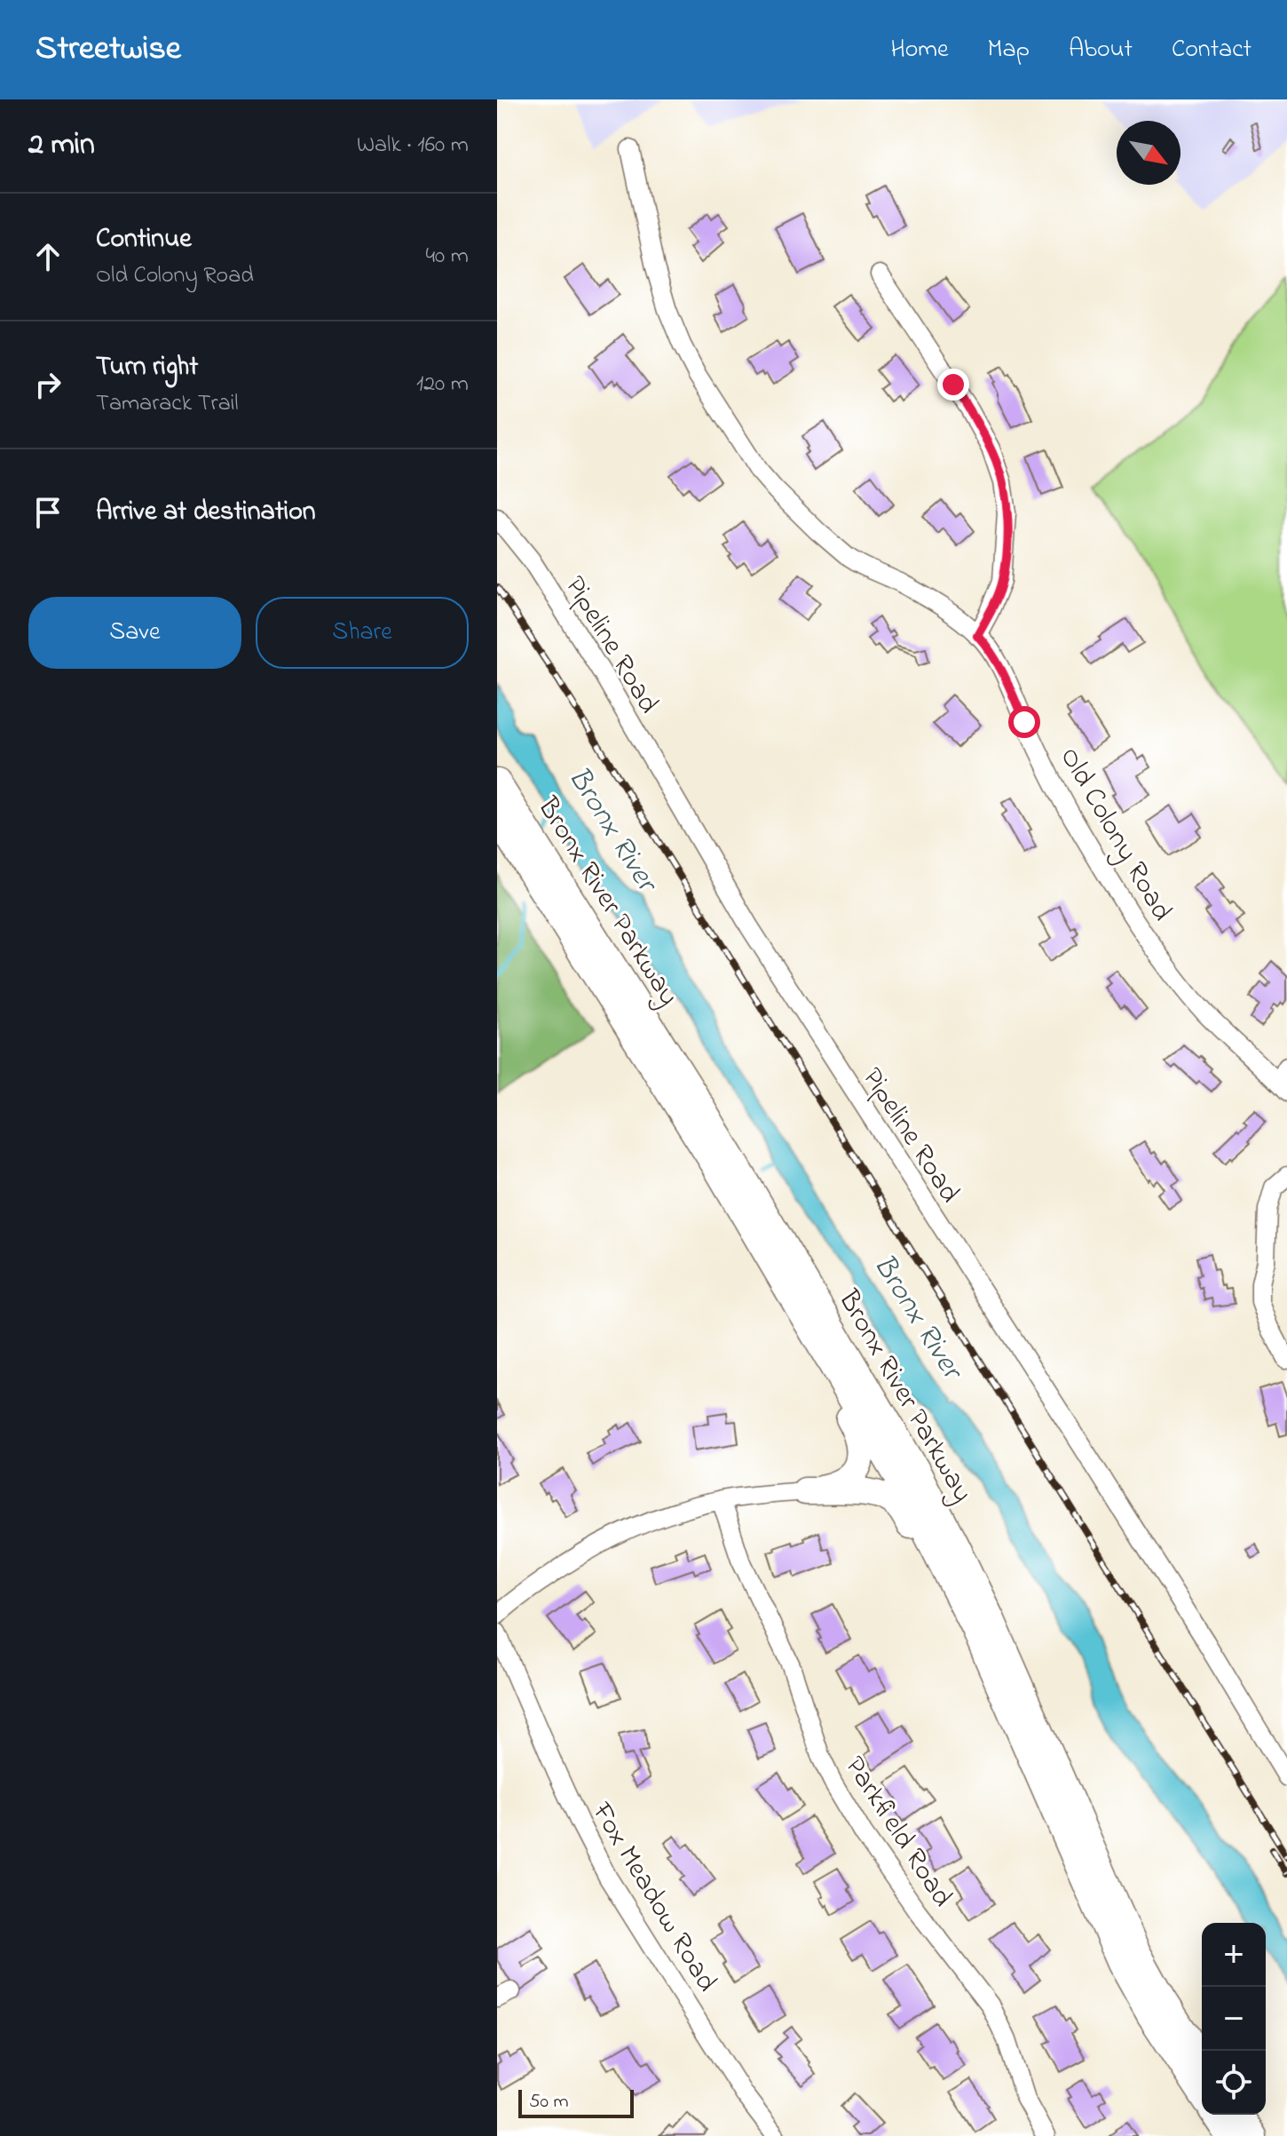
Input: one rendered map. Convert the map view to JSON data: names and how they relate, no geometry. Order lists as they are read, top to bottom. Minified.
{"streets":{"highway":["Bronx River Parkway"],"street":["Pipeline Road","Old Colony Road","Parkfield Road","Fox Meadow Road"]},"water":["Bronx River"],"scale_bar":"50 m","north":"bottom right","page":{"header":"Streetwise","nav":["Home","Map","About","Contact"],"heading":["2 min","Walk · 160 m"],"list":[["Continue","Old Colony Road","40 m"],["Turn right","Tamarack Trail","120 m"],"Arrive at destination"],"buttons":["Save","Share"],"map_buttons":["+","−"],"scale":"50 m"}}
